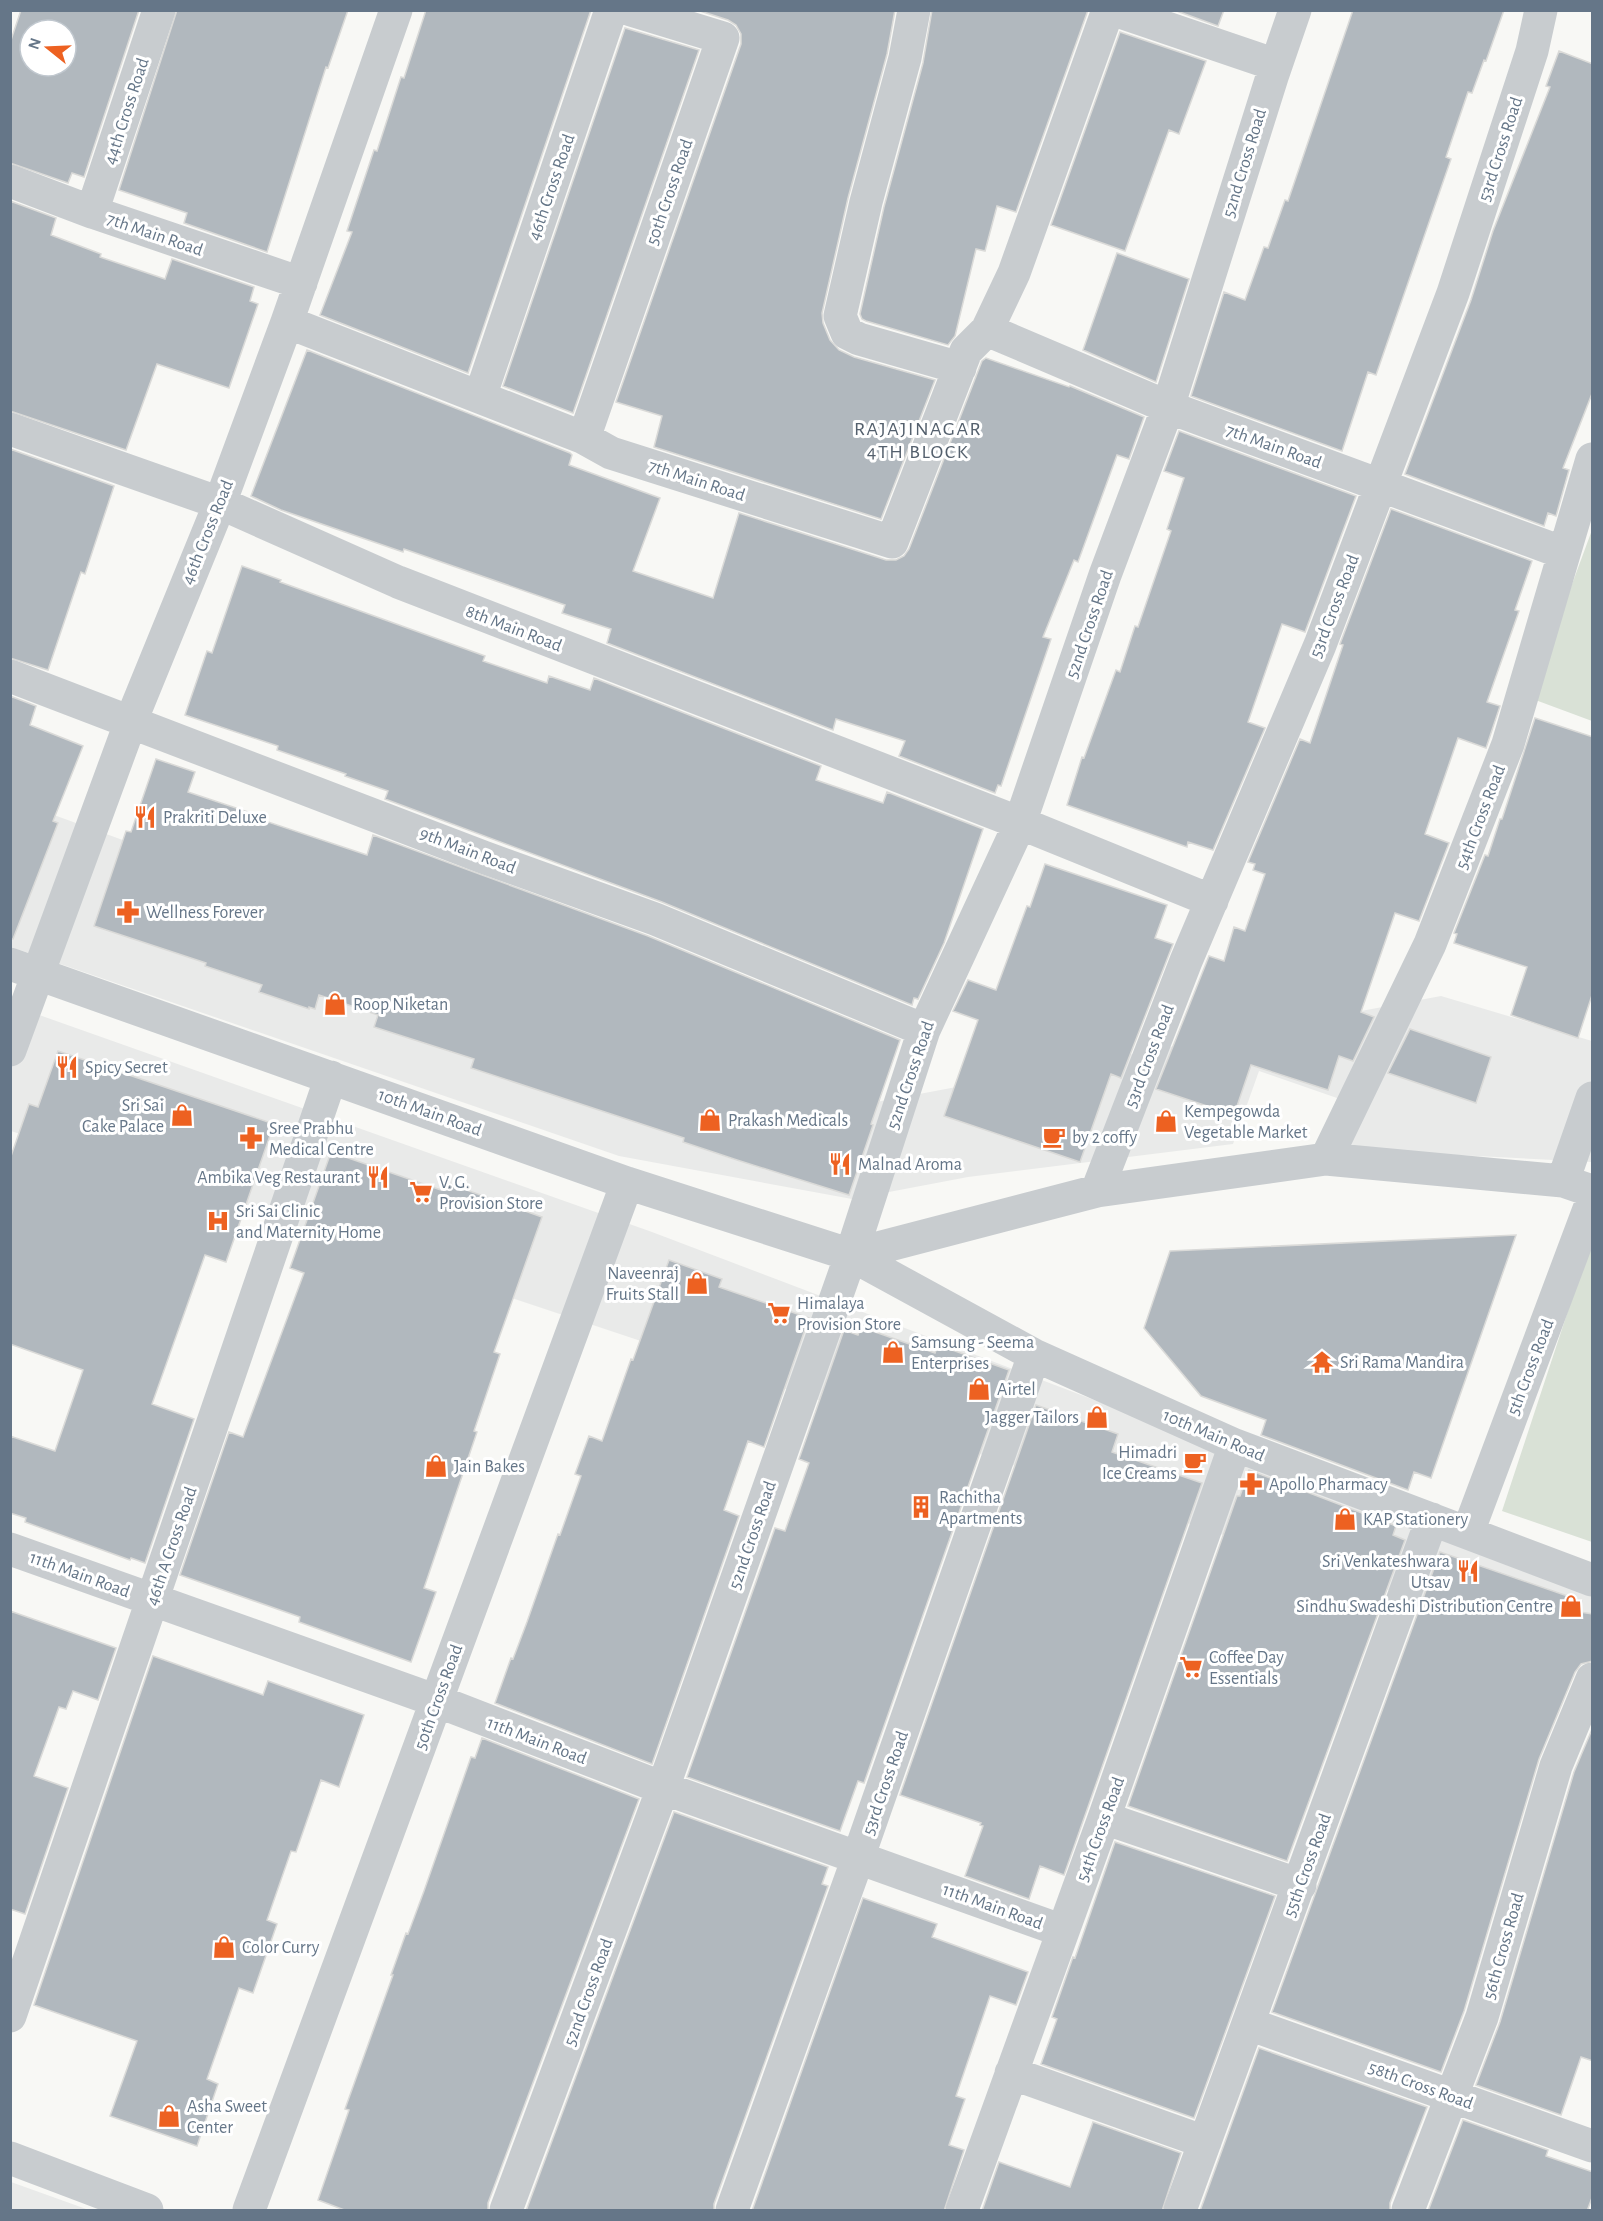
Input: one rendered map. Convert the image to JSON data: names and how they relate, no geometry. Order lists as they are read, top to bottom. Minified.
{"streets":{"street":["44th Cross Road","53rd Cross Road","52nd Cross Road","46th Cross Road","50th Cross Road","7th Main Road","8th Main Road","54th Cross Road","9th Main Road","10th Main Road","5th Cross Road","46th A Cross Road","11th Main Road","55th Cross Road","56th Cross Road","58th Cross Road"]},"crossings":[["44th Cross Road","7th Main Road"],["53rd Cross Road","7th Main Road"],["53rd Cross Road","8th Main Road"],["53rd Cross Road","10th Main Road"],["53rd Cross Road","11th Main Road"],["52nd Cross Road","7th Main Road"],["52nd Cross Road","8th Main Road"],["52nd Cross Road","9th Main Road"],["52nd Cross Road","10th Main Road"],["52nd Cross Road","11th Main Road"],["46th Cross Road","7th Main Road"],["46th Cross Road","8th Main Road"],["46th Cross Road","9th Main Road"],["46th Cross Road","10th Main Road"],["50th Cross Road","7th Main Road"],["50th Cross Road","10th Main Road"],["50th Cross Road","11th Main Road"],["7th Main Road","54th Cross Road"],["54th Cross Road","10th Main Road"],["54th Cross Road","11th Main Road"],["10th Main Road","5th Cross Road"],["10th Main Road","46th A Cross Road"],["10th Main Road","55th Cross Road"],["46th A Cross Road","11th Main Road"],["55th Cross Road","58th Cross Road"],["56th Cross Road","58th Cross Road"]],"districts":["RAJAJINAGAR 4TH BLOCK"],"places":{"restaurant":["Prakriti Deluxe","Spicy Secret","Malnad Aroma","Ambika Veg Restaurant","Sri Venkateshwara Utsav"],"pharmacy":["Wellness Forever","Sree Prabhu Medical Centre","Apollo Pharmacy"],"shop":["Roop Niketan","Sri Sai Cake Palace","Prakash Medicals","Kempegowda Vegetable Market","Naveenraj Fruits Stall","Samsung - Seema Enterprises","Airtel","Jagger Tailors","Jain Bakes","KAP Stationery","Sindhu Swadeshi Distribution Centre","Color Curry","Asha Sweet Center"],"cafe":["by 2 coffy","Himadri Ice Creams"],"supermarket":["V. G. Provision Store","Himalaya Provision Store","Coffee Day Essentials"],"hospital":["Sri Sai Clinic and Maternity Home"],"temple":["Sri Rama Mandira"],"building":["Rachitha Apartments"]},"north":"left"}
